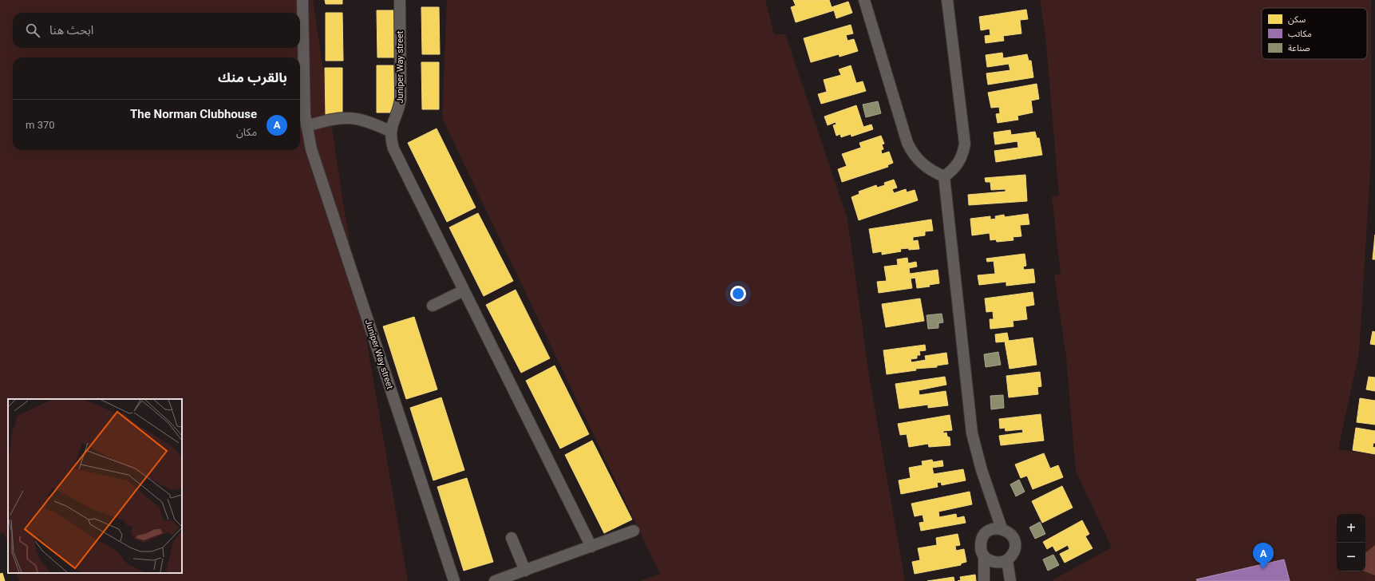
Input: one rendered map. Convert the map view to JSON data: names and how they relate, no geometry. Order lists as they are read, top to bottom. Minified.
{"streets":{"street":["Juniper Way street"]},"legend":["سكن","مكاتب","صناعة"],"page":{"search":"ابحث هنا","heading":"بالقرب منك","list":[{"mark":"A","name":"The Norman Clubhouse","note":"مكان","value":"370 m"}],"map_buttons":["+","−"],"pins":"A"}}
